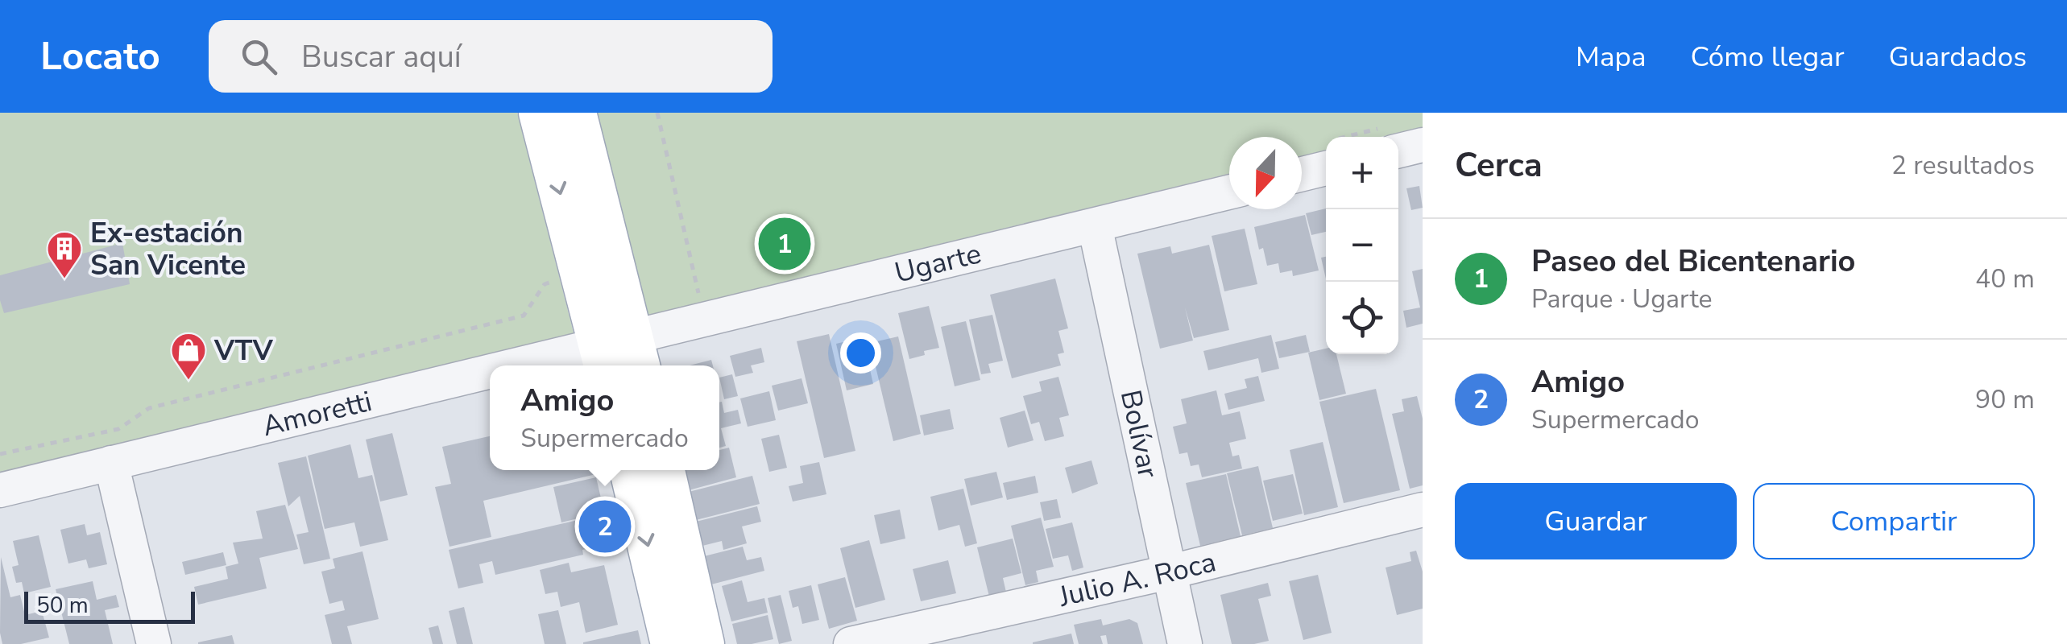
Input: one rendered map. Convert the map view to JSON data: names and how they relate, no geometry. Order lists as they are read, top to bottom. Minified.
{"streets":{"street":["Ugarte","Amoretti","Bolívar","Julio A. Roca"]},"crossings":[["Ugarte","Amoretti"],["Ugarte","Bolívar"],["Bolívar","Julio A. Roca"]],"places":{"building":["Ex-estación San Vicente"],"shop":["VTV"]},"scale_bar":"50 m","north":"bottom","page":{"header":"Locato","search":"Buscar aquí","nav":["Mapa","Cómo llegar","Guardados"],"heading":["Cerca","2 resultados"],"map_buttons":["+","−"],"pins":["1","2"],"list":[{"mark":"1","name":"Paseo del Bicentenario","note":"Parque · Ugarte","value":"40 m"},{"mark":"2","name":"Amigo","note":"Supermercado","value":"90 m"}],"popup":["Amigo","Supermercado"],"buttons":["Guardar","Compartir"],"scale":"50 m"}}
